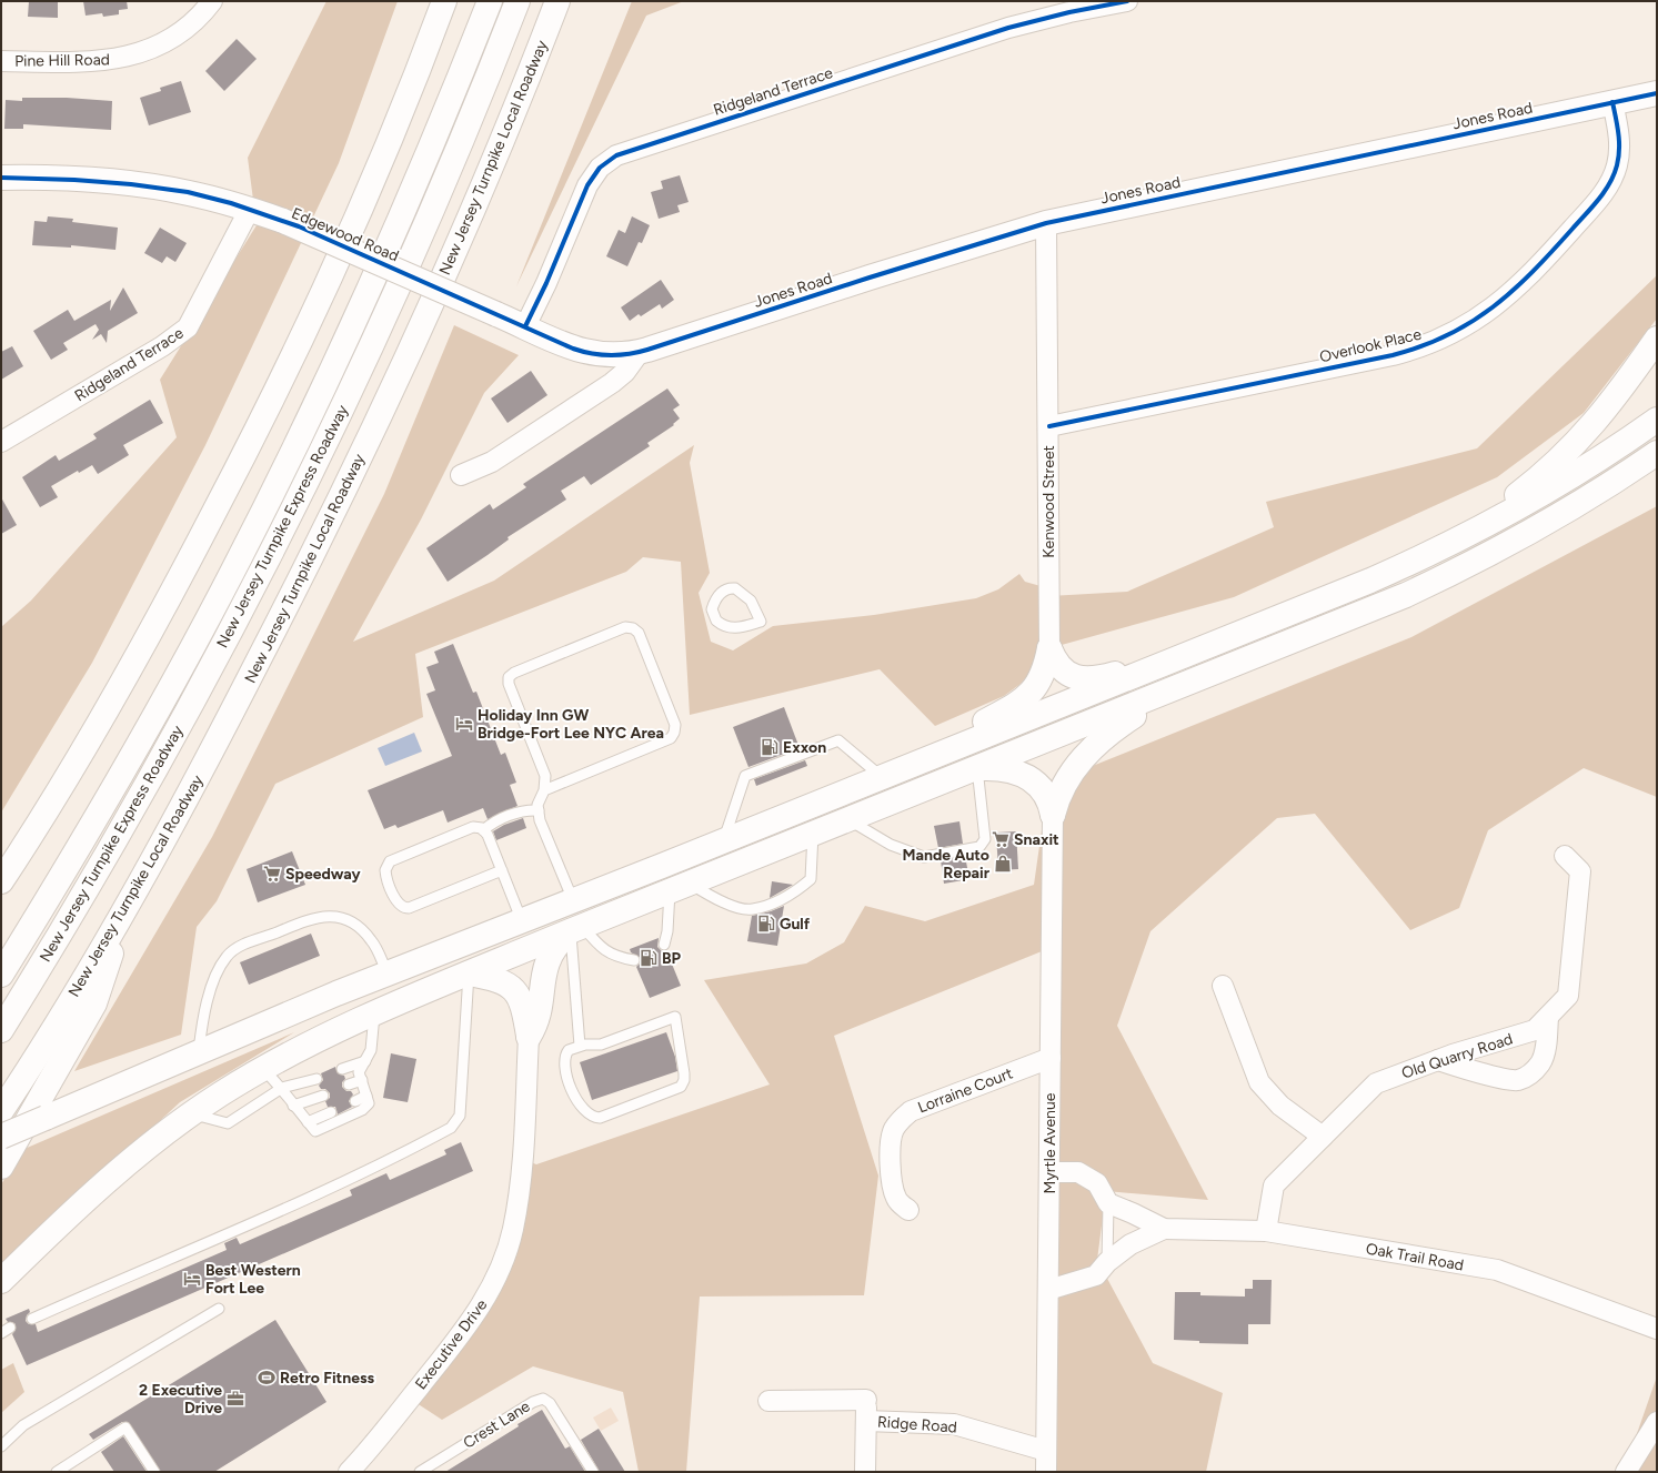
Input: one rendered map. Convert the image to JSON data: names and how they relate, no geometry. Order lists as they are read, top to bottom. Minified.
{"streets":{"main road":["Jones Road","New Jersey Turnpike Local Roadway","Edgewood Road","New Jersey Turnpike Express Roadway"],"street":["Pine Hill Road","Ridgeland Terrace","Overlook Place","Kenwood Street","Old Quarry Road","Lorraine Court","Myrtle Avenue","Oak Trail Road","Executive Drive","Ridge Road"],"lane":["Crest Lane"]},"crossings":[["Ridgeland Terrace","Edgewood Road"],["Jones Road","Edgewood Road"],["Jones Road","Overlook Place"],["Jones Road","Kenwood Street"],["Overlook Place","Kenwood Street"],["Old Quarry Road","Oak Trail Road"],["Lorraine Court","Myrtle Avenue"],["Myrtle Avenue","Ridge Road"]],"places":{"hotel":["Holiday Inn GW Bridge-Fort Lee NYC Area","Best Western Fort Lee"],"fuel station":["Exxon","Gulf","BP"],"supermarket":["Snaxit","Speedway"],"shop":["Mande Auto Repair"],"sports":["Retro Fitness"],"office":["2 Executive Drive"]}}
